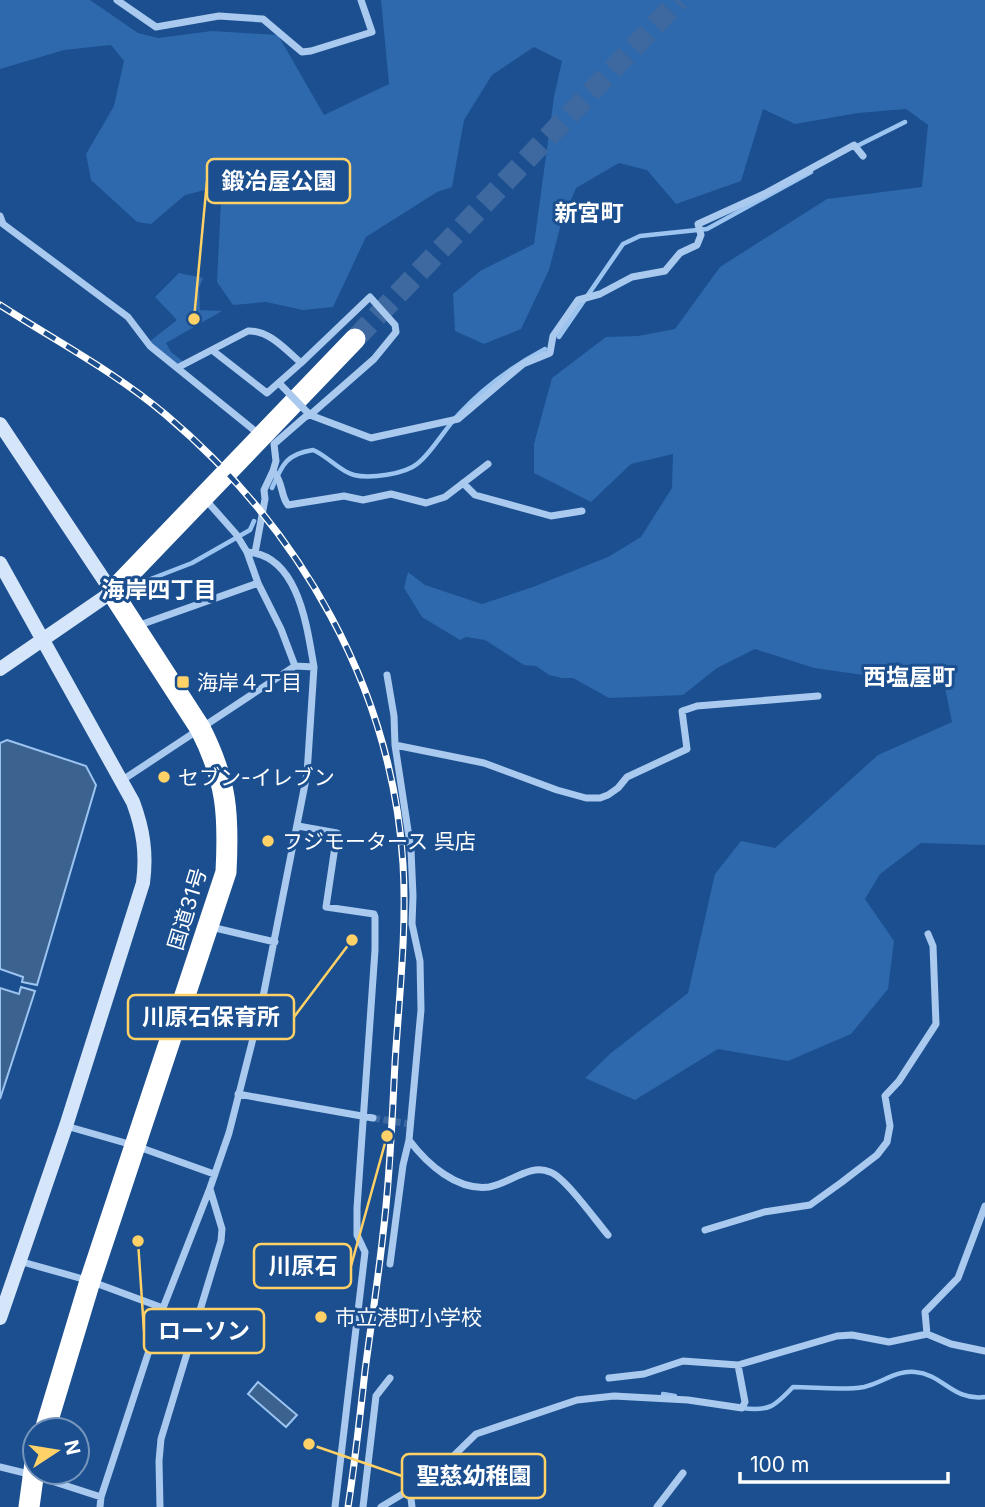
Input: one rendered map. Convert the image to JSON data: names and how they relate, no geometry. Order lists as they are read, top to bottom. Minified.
{"streets":{"highway":["国道31号"]},"districts":["新宮町","海岸四丁目","西塩屋町"],"places":{"other":["鍛冶屋公園","セブン-イレブン","フジモータース 呉店","川原石保育所","川原石","ローソン","市立港町小学校","聖慈幼稚園"],"transit":["海岸４丁目"]},"scale_bar":"100 m","north":"right"}
